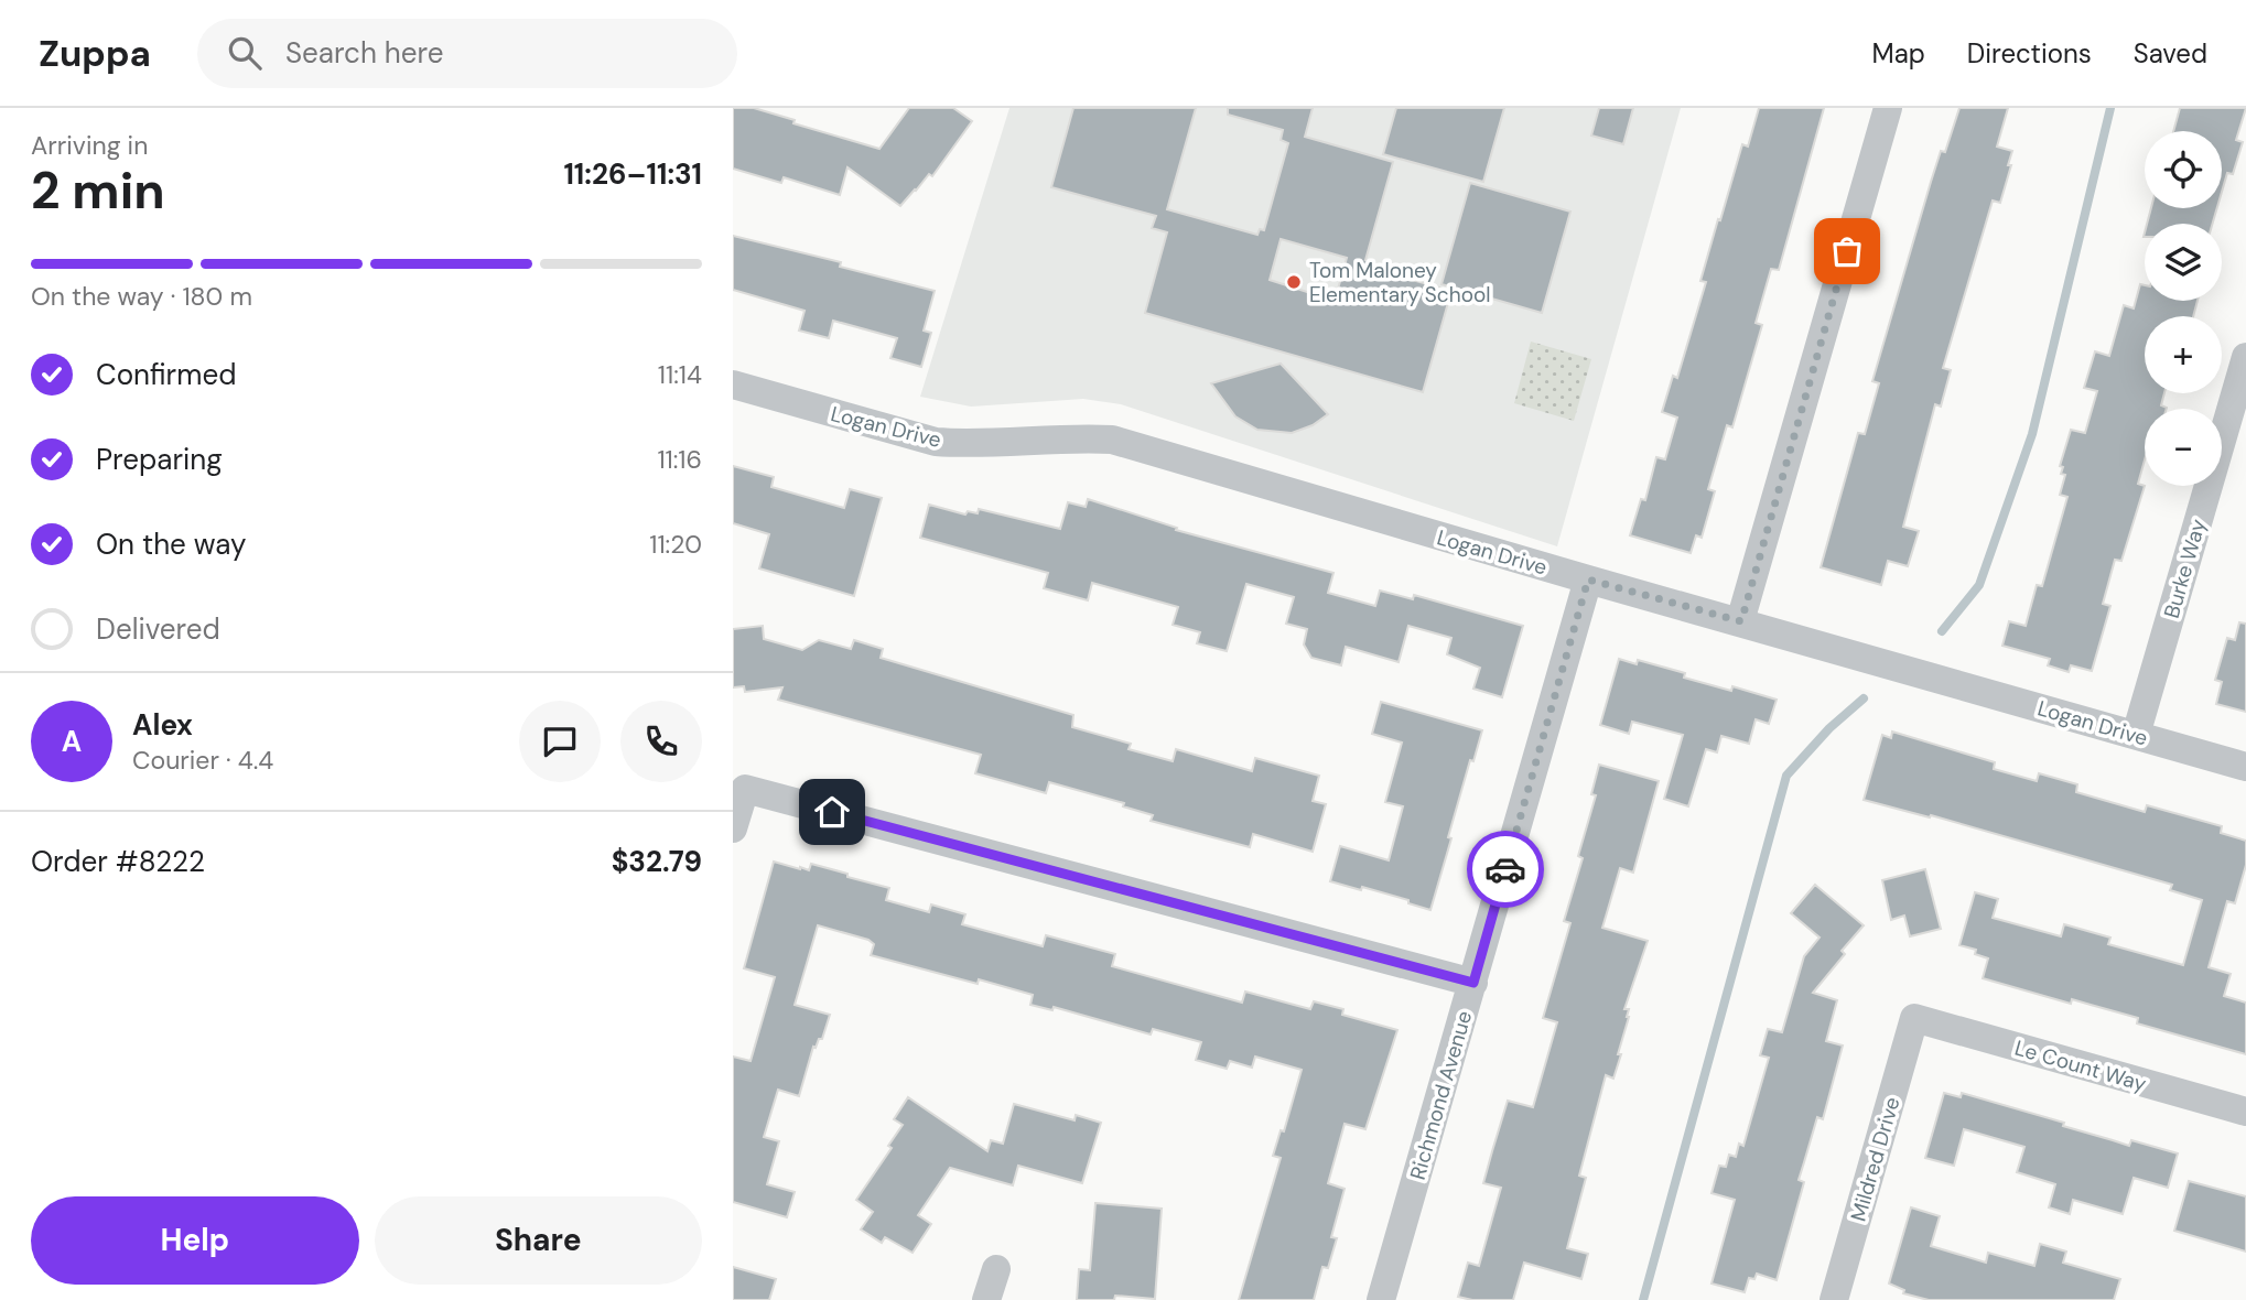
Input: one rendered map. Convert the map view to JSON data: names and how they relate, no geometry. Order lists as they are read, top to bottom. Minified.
{"streets":{"street":["Logan Drive","Burke Way","Le Count Way","Richmond Avenue","Mildred Drive"]},"crossings":[["Logan Drive","Burke Way"],["Logan Drive","Richmond Avenue"],["Le Count Way","Mildred Drive"]],"places":["Tom Maloney Elementary School"],"page":{"header":"Zuppa","search":"Search here","nav":["Map","Directions","Saved"],"heading":["2 min","Arriving in","11:26–11:31"],"panel":["Alex","Courier · 4.4","Order #8222","$32.79"],"map_buttons":["+","−"],"bar":"On the way · 180 m","list":[["Confirmed","11:14"],["Preparing","11:16"],["On the way","11:20"],"Delivered"],"round":"A","buttons":["Help","Share"]}}
